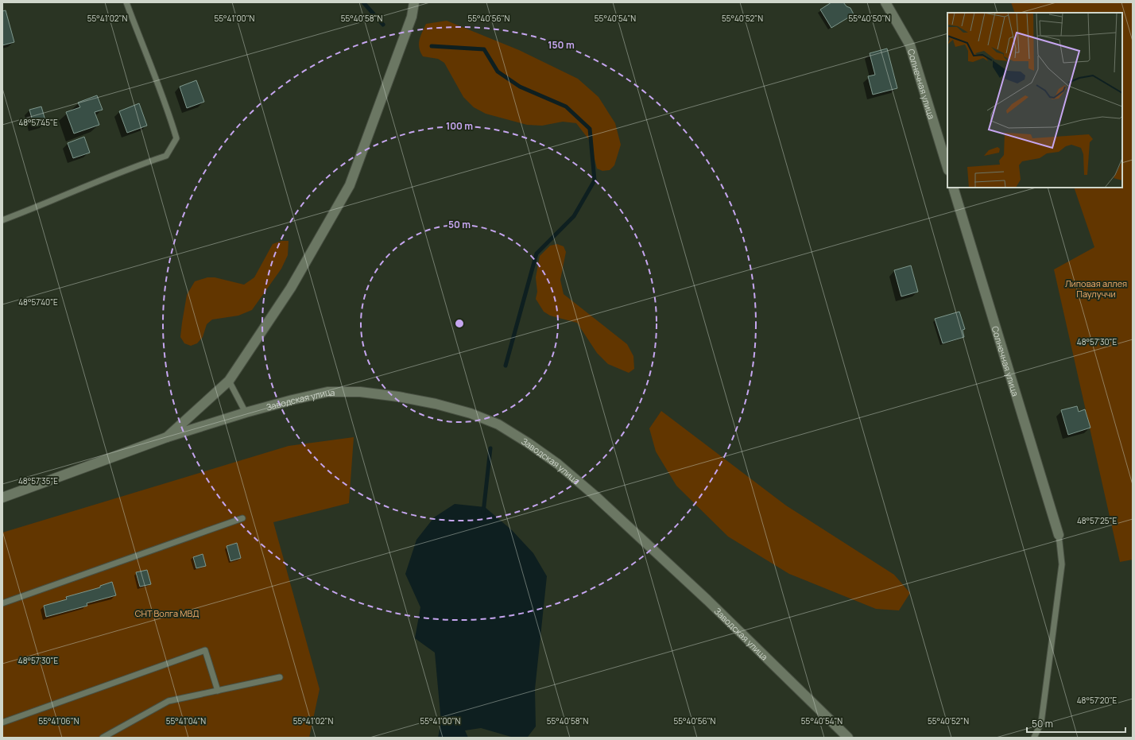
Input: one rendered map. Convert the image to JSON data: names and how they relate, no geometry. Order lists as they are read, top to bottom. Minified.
{"streets":{"street":["Солнечная улица","Заводская улица"]},"parks":["Липовая аллея Паулуччи","СНТ Волга МВД"],"scale_bar":"50 m","coordinates":["55°41'02\"N","55°41'00\"N","55°40'58\"N","55°40'56\"N","55°40'54\"N","55°40'52\"N","55°40'50\"N","48°57'45\"E","48°57'40\"E","48°57'30\"E","48°57'35\"E","48°57'25\"E","48°57'20\"E","55°41'06\"N","55°41'04\"N"],"rings":["150 m","100 m","50 m"]}
